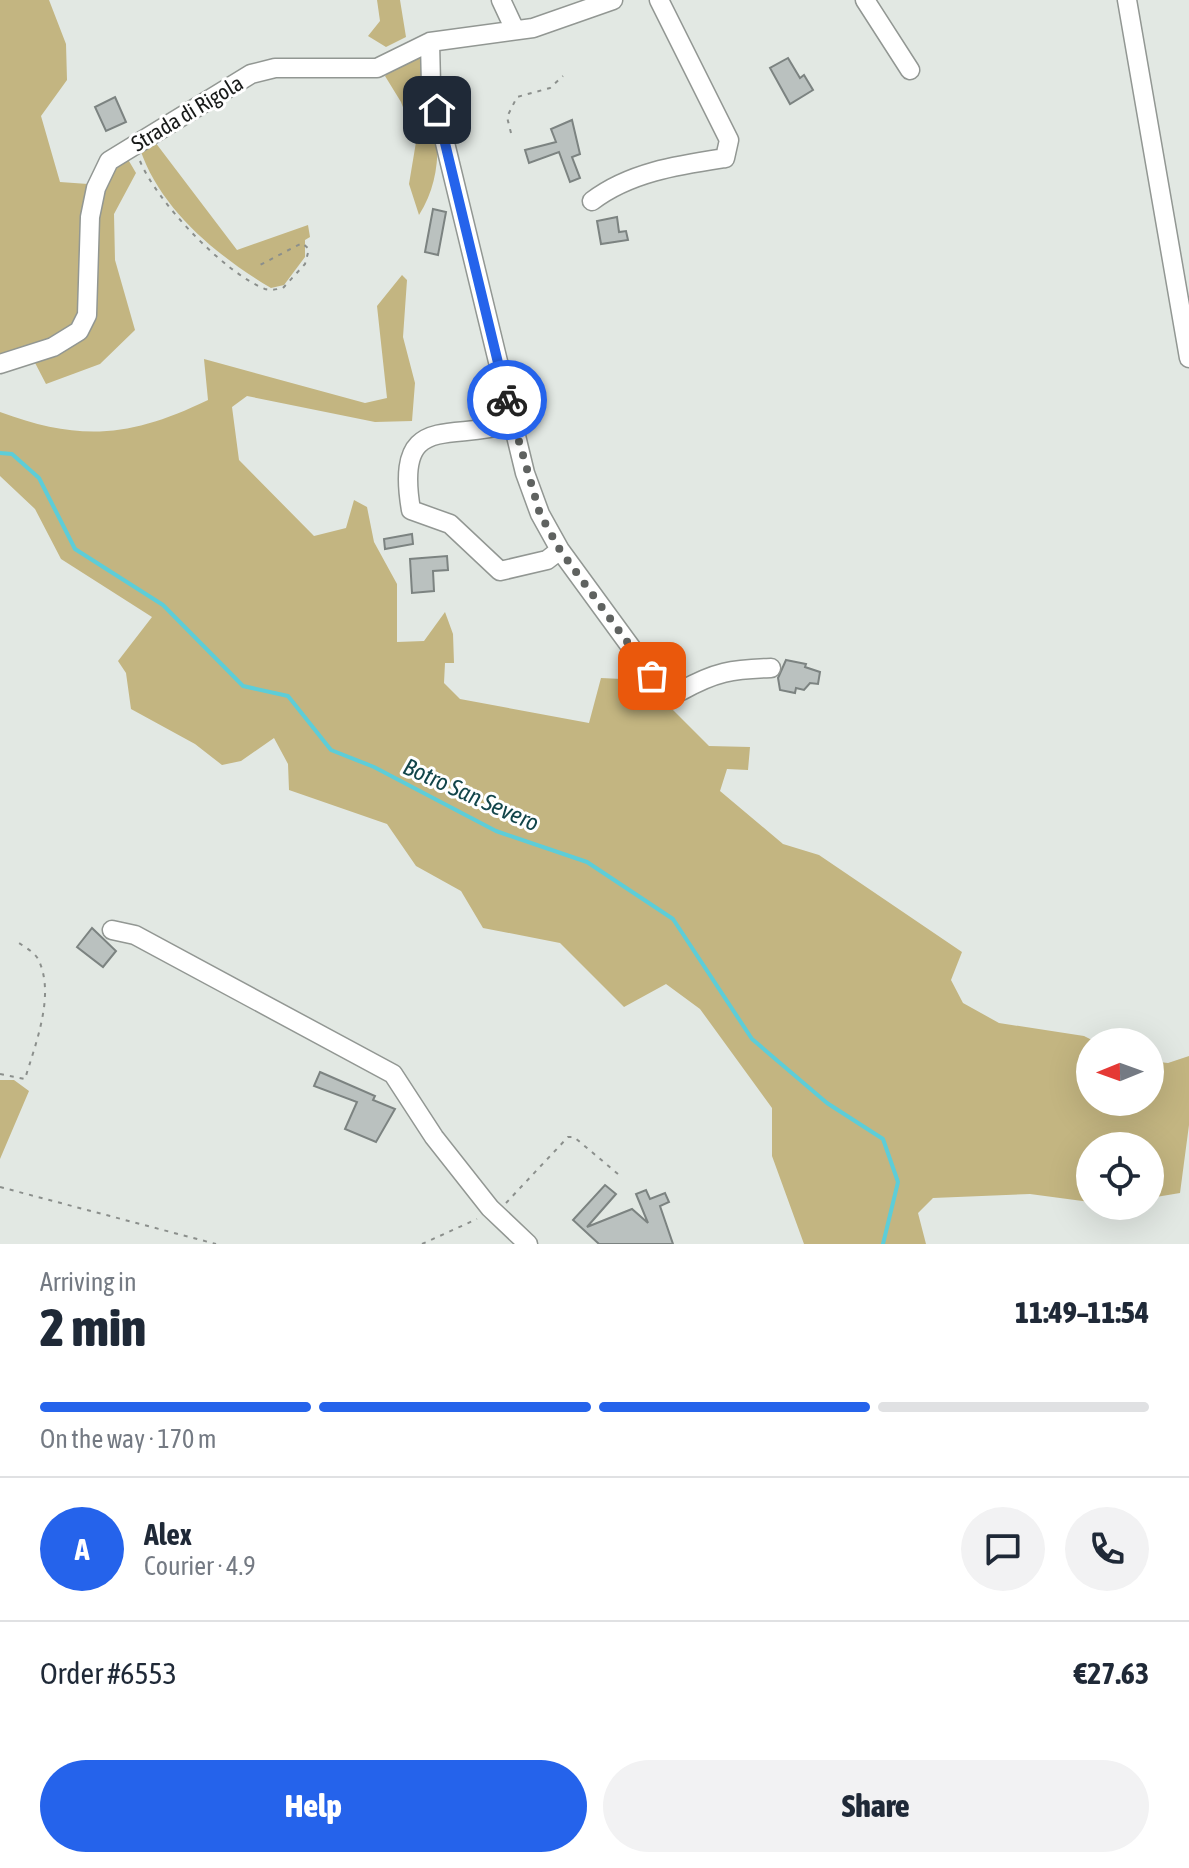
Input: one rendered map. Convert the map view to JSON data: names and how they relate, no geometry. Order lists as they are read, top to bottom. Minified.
{"streets":{"street":["Strada di Rigola"]},"water":["Botro San Severo"],"north":"left","page":{"heading":["2 min","Arriving in","11:49–11:54"],"panel":["Alex","Courier · 4.9","Order #6553","€27.63"],"bar":"On the way · 170 m","round":"A","buttons":["Help","Share"]}}
